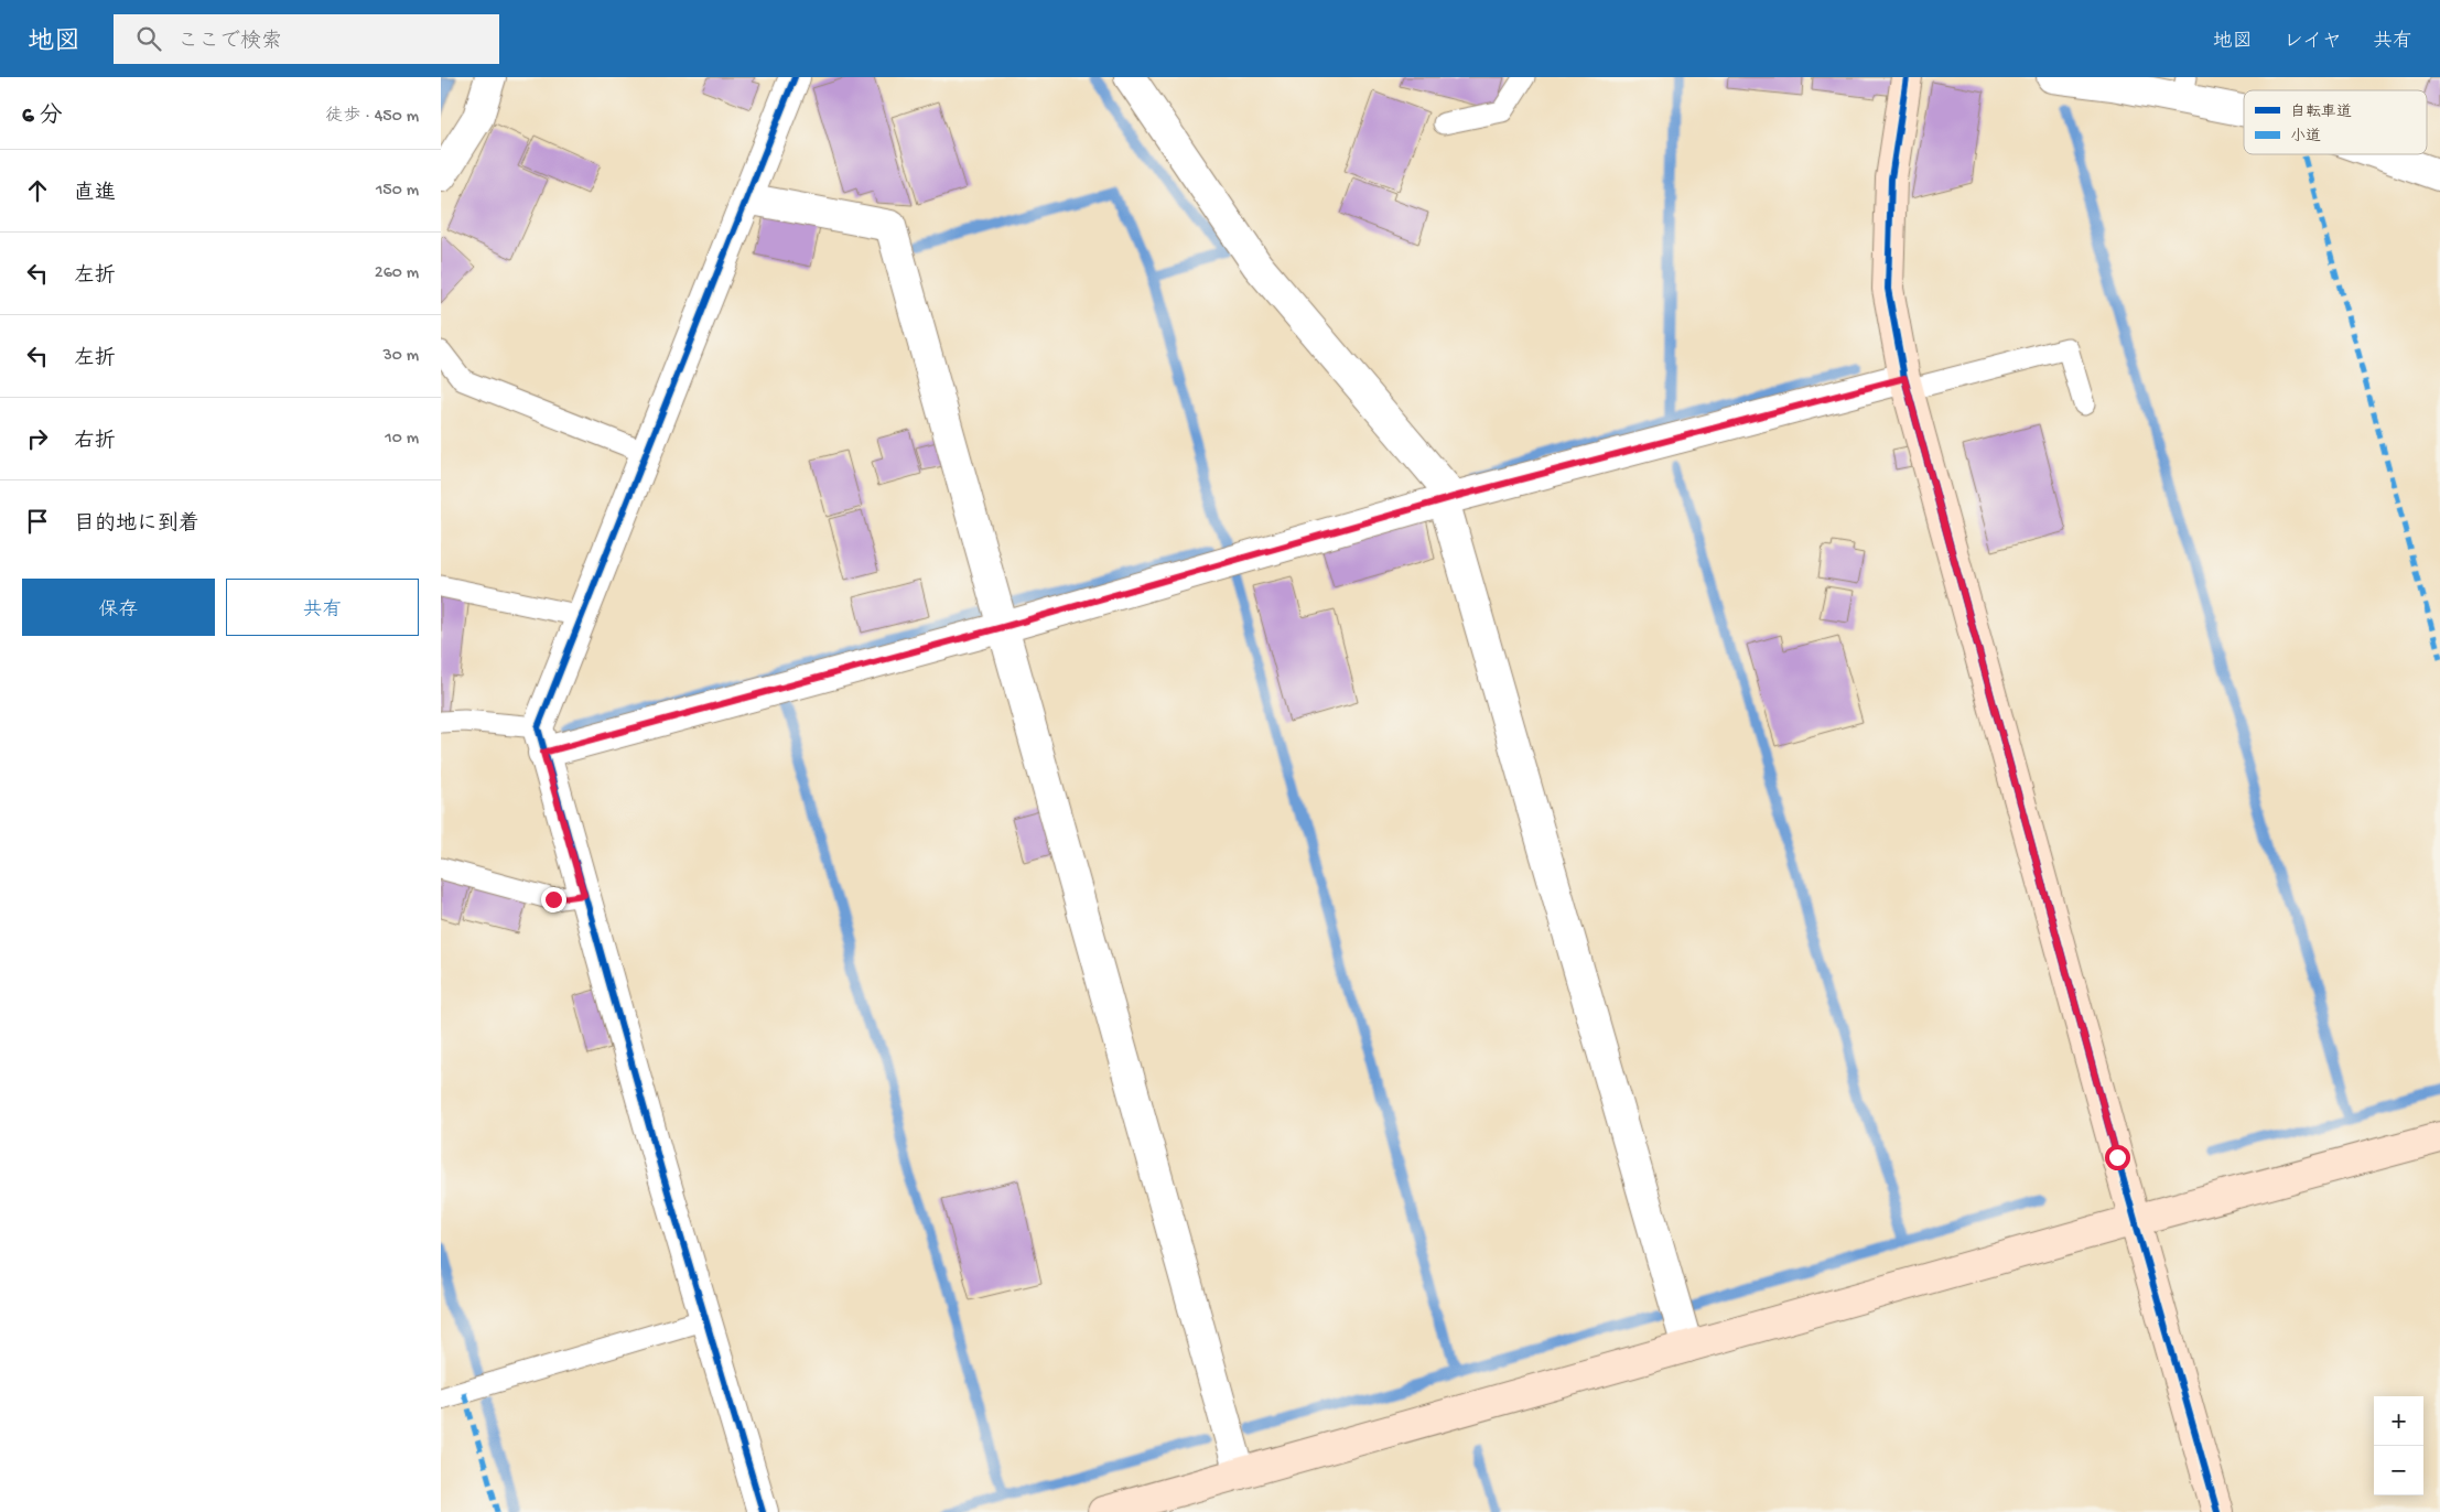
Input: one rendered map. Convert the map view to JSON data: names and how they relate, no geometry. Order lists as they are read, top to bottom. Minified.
{"legend":["自転車道","小道"],"page":{"header":"地図","search":"ここで検索","nav":["地図","レイヤ","共有"],"heading":["6 分","徒歩 · 450 m"],"list":[["直進","150 m"],["左折","260 m"],["左折","30 m"],["右折","10 m"],"目的地に到着"],"buttons":["保存","共有"],"map_buttons":["+","−"]}}
